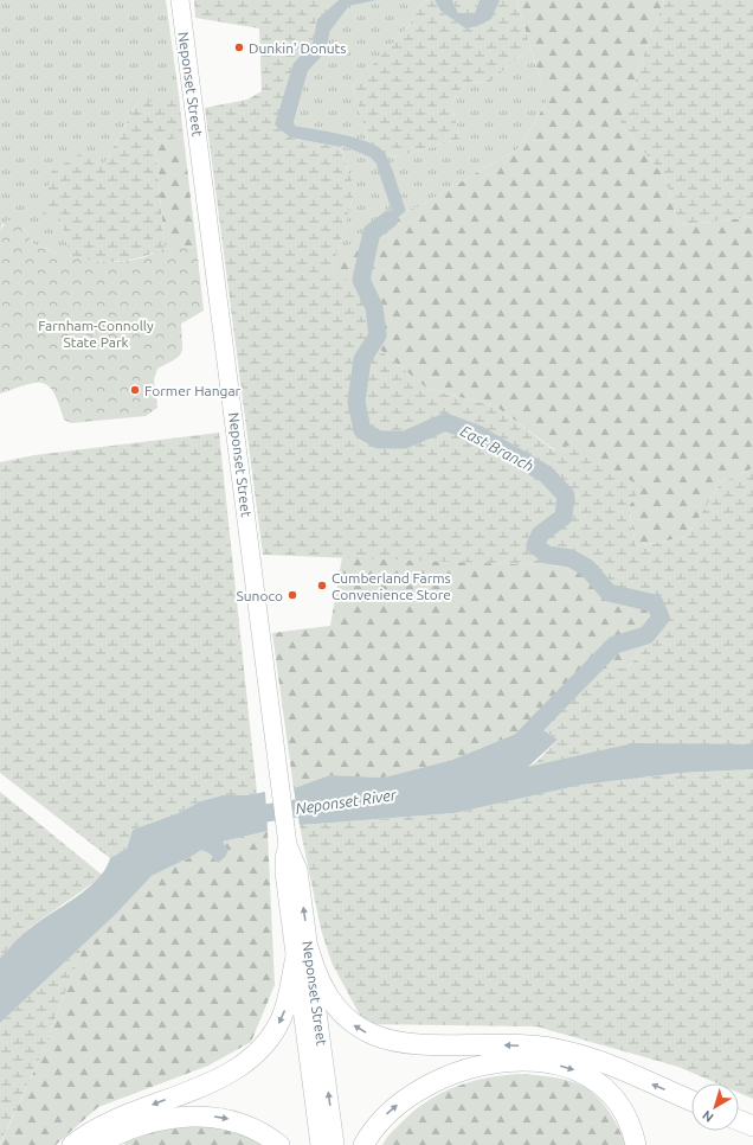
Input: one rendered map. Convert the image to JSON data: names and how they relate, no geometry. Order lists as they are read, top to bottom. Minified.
{"streets":{"main road":["Neponset Street"]},"water":["East Branch","Neponset River"],"parks":["Farnham-Connolly State Park"],"places":["Dunkin' Donuts","Former Hangar","Cumberland Farms Convenience Store","Sunoco"],"north":"bottom left"}
